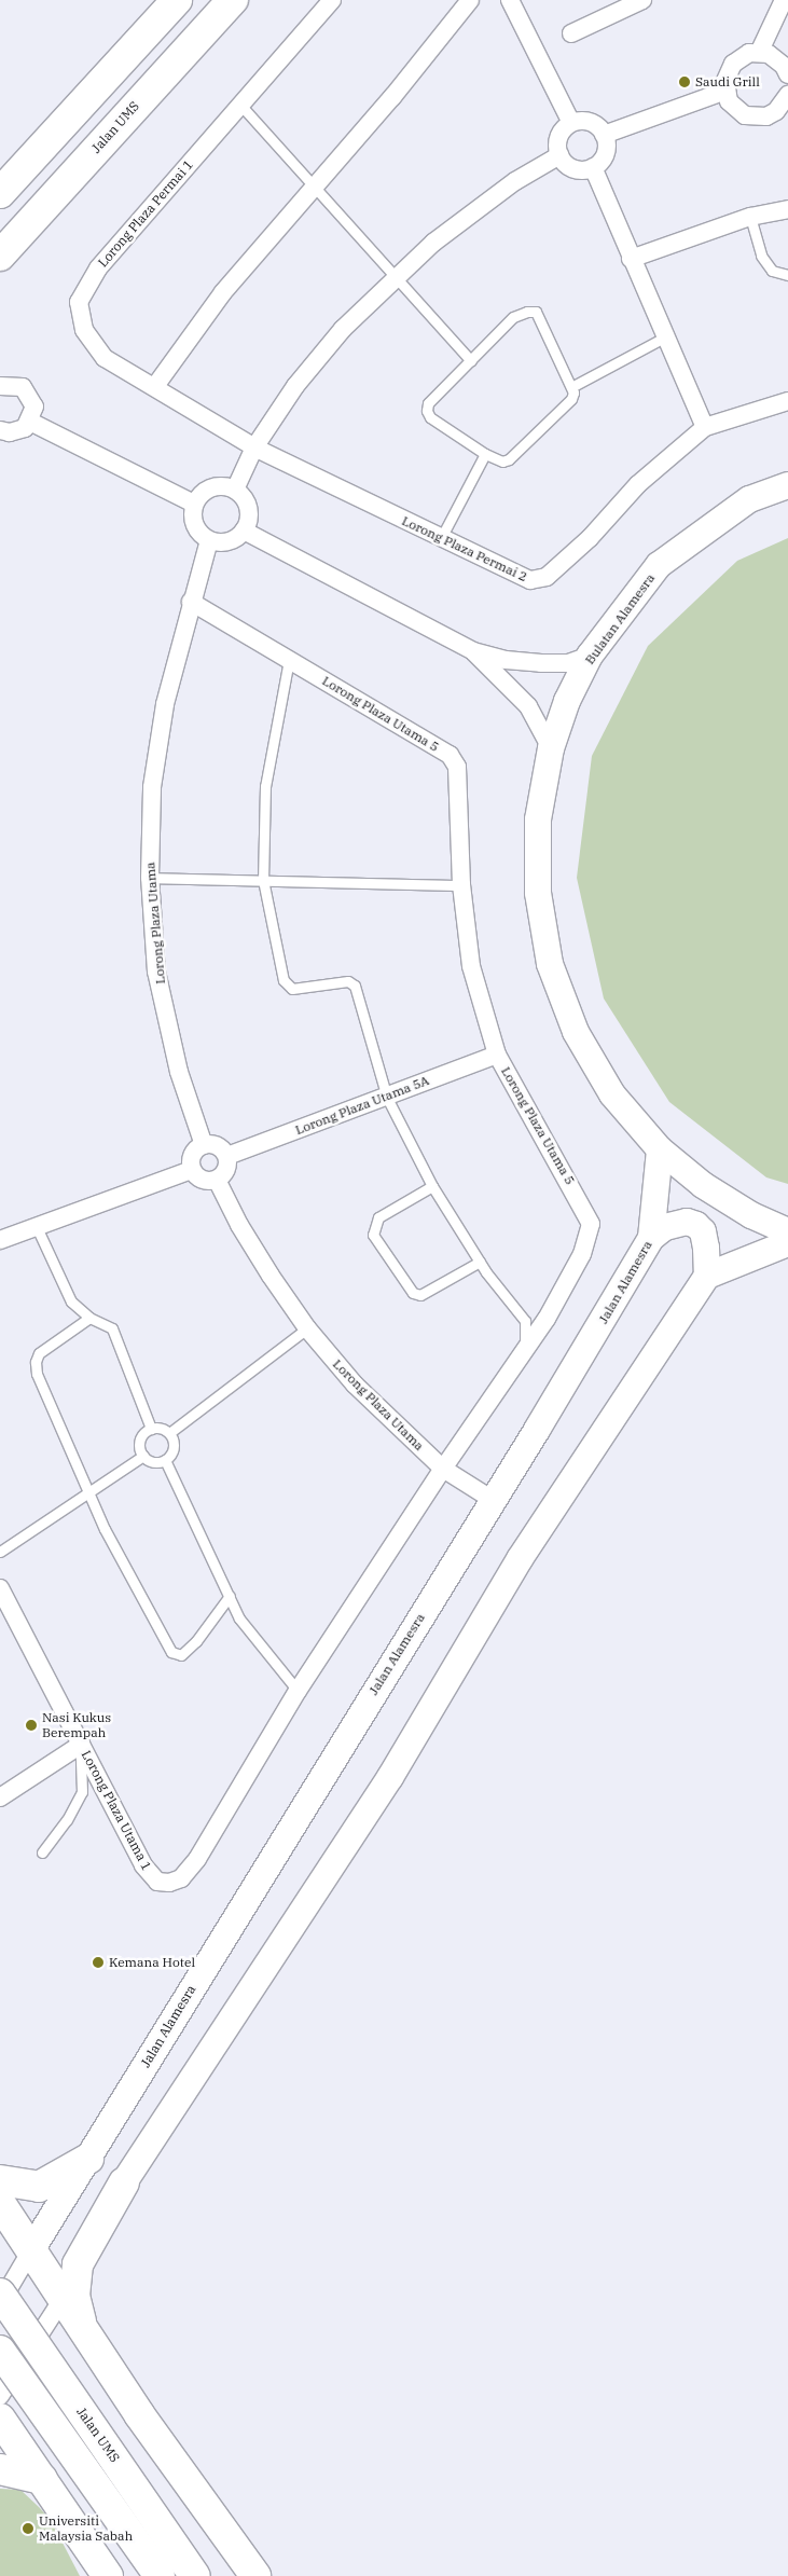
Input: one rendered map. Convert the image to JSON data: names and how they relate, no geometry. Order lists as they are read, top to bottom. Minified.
{"streets":{"highway":["Jalan UMS"],"street":["Lorong Plaza Permai 1","Lorong Plaza Permai 2","Bulatan Alamesra","Lorong Plaza Utama 5","Lorong Plaza Utama","Lorong Plaza Utama 5A","Jalan Alamesra","Lorong Plaza Utama 1"]},"crossings":[["Lorong Plaza Permai 1","Lorong Plaza Permai 2"],["Lorong Plaza Utama 5","Lorong Plaza Utama"],["Lorong Plaza Utama 5","Lorong Plaza Utama 5A"],["Lorong Plaza Utama 5","Lorong Plaza Utama 1"],["Lorong Plaza Utama","Lorong Plaza Utama 5A"],["Lorong Plaza Utama","Jalan Alamesra"]],"places":["Saudi Grill","Nasi Kukus Berempah","Kemana Hotel","Universiti Malaysia Sabah"]}
